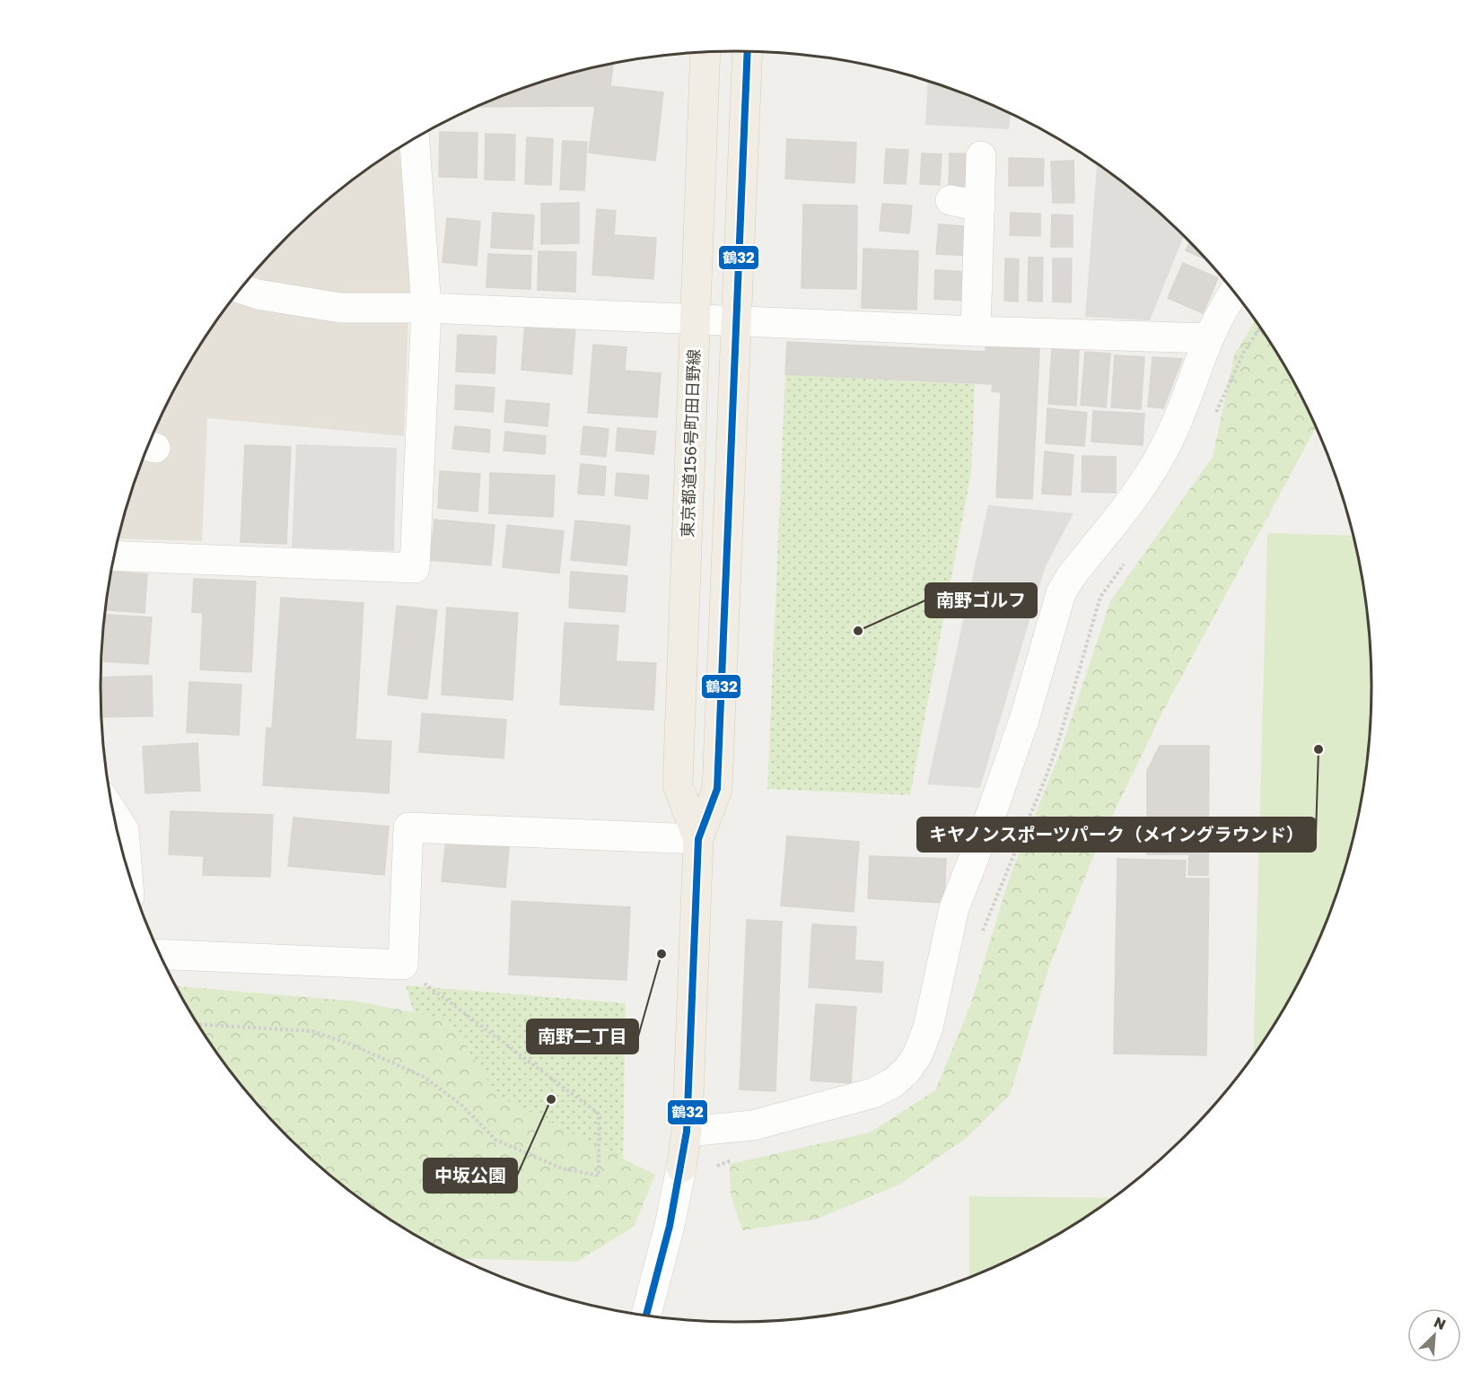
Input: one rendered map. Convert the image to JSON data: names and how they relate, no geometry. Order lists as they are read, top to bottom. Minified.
{"streets":{"main road":["東京都道156号町田日野線"]},"places":["南野ゴルフ","キヤノンスポーツパーク（メイングラウンド）","南野二丁目","中坂公園"],"lines":["transit line 鶴32"],"north":"top right"}
